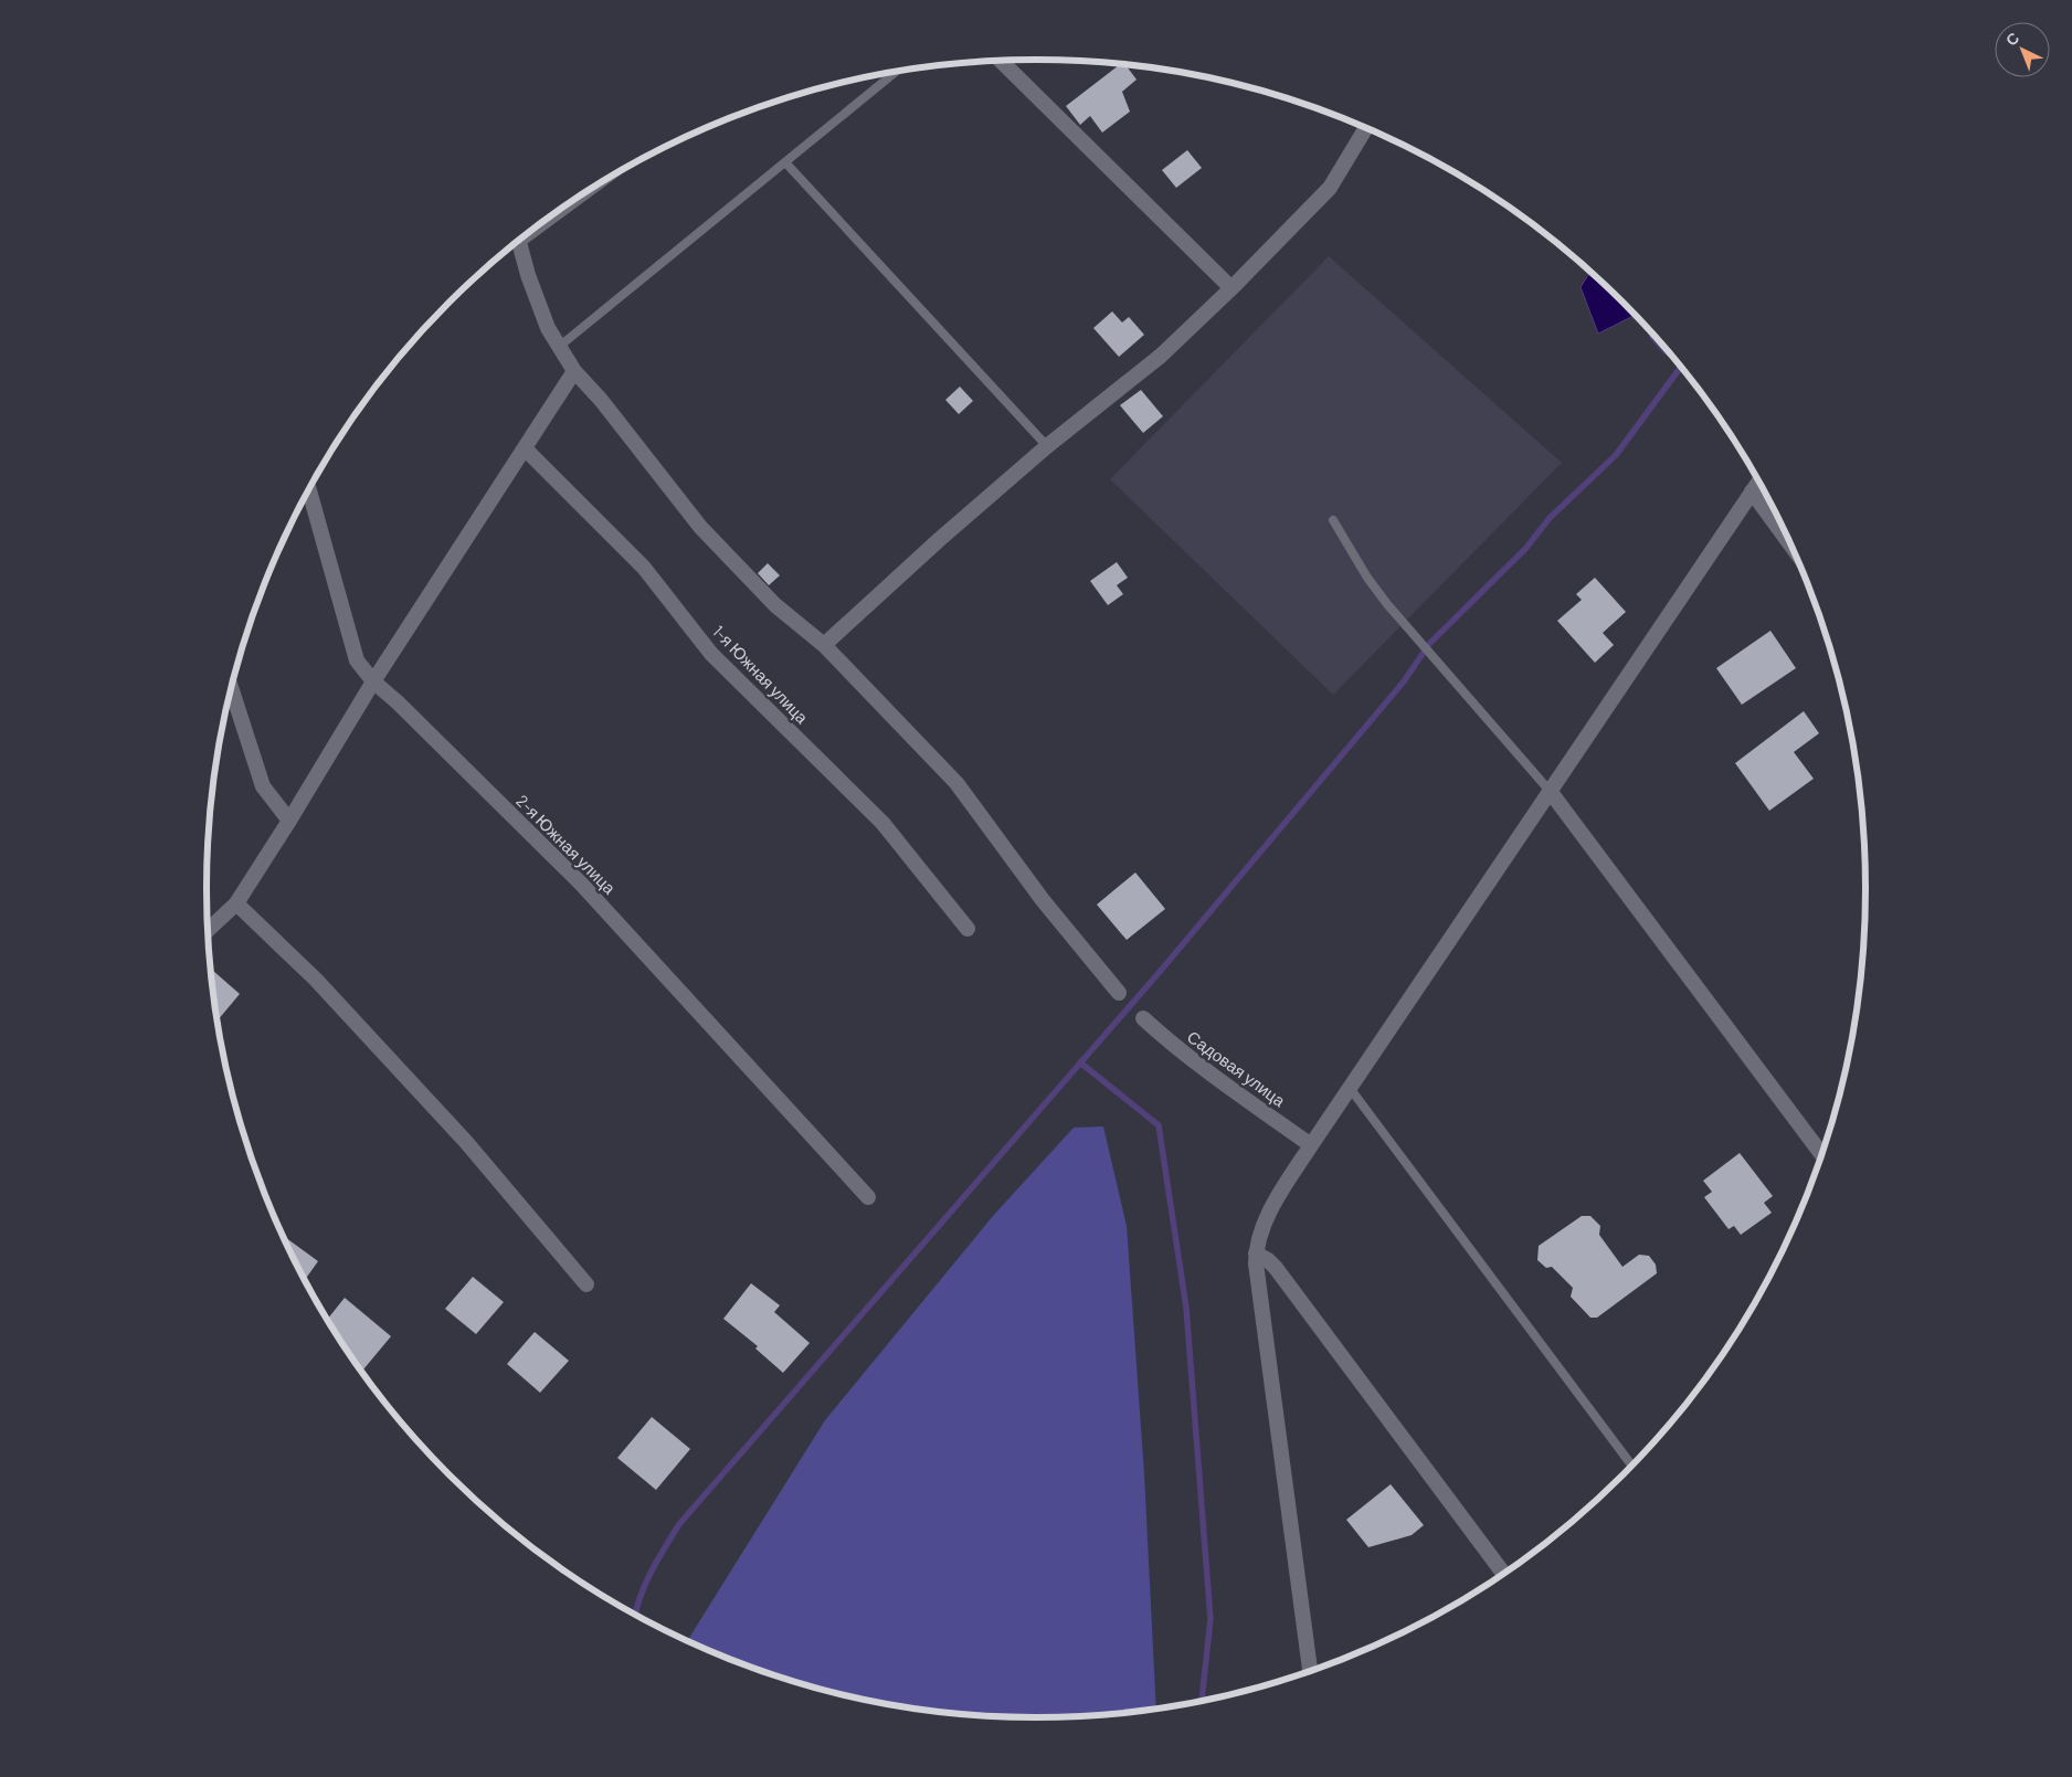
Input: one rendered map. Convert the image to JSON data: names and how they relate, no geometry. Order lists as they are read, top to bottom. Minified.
{"streets":{"street":["1-я Южная улица","2-я Южная улица","Садовая улица"]},"north":"top left"}
